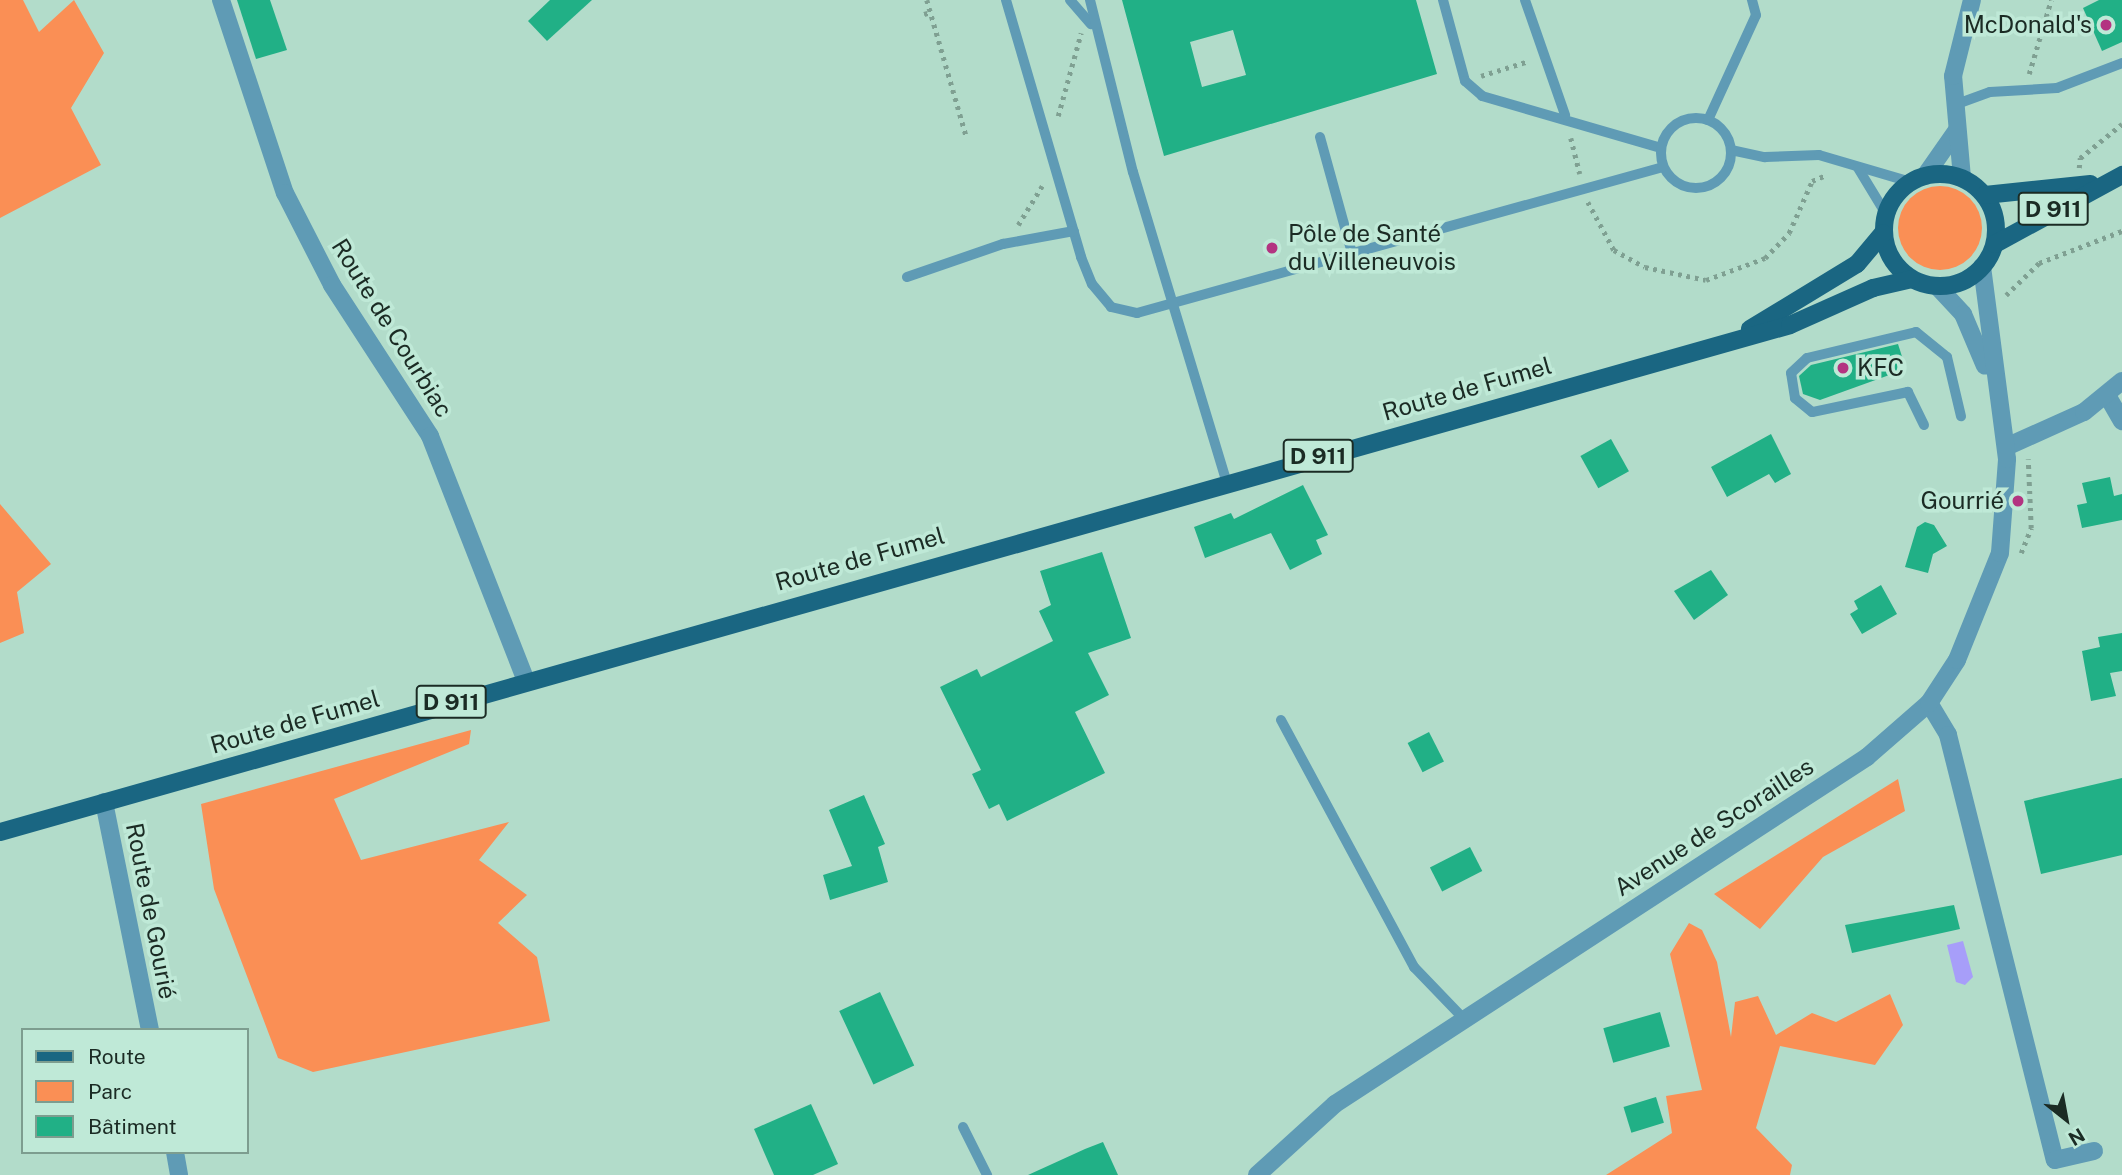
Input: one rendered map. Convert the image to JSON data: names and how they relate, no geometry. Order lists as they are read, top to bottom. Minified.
{"streets":{"main road":["D 911","Route de Fumel"],"street":["Route de Courbiac","Avenue de Scorailles","Route de Gourié"]},"crossings":[["D 911","Route de Fumel"],["D 911","Avenue de Scorailles"],["Route de Courbiac","Route de Fumel"],["Route de Fumel","Avenue de Scorailles"],["Route de Fumel","Route de Gourié"]],"places":["McDonald's","Pôle de Santé du Villeneuvois","KFC","Gourrié"],"legend":["Route","Parc","Bâtiment"],"north":"bottom right"}
